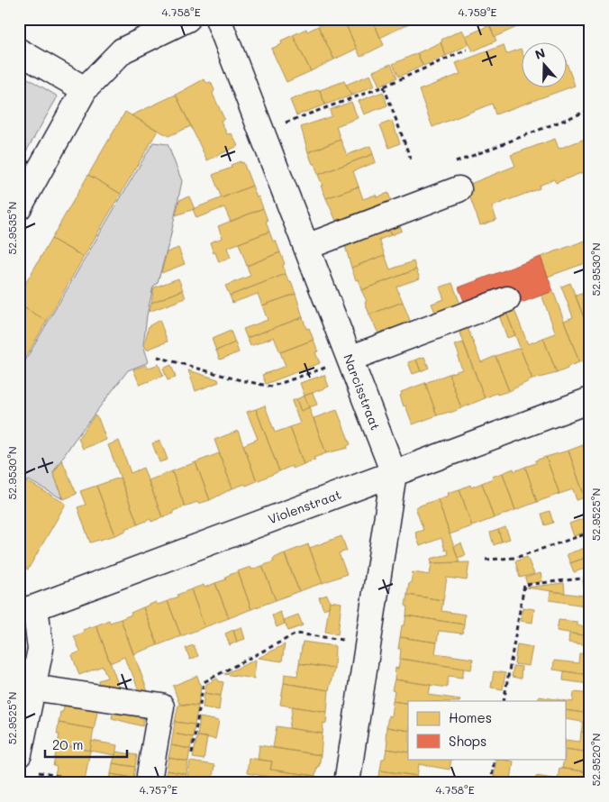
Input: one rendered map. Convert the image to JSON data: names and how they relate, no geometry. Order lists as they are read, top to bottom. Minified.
{"streets":{"street":["Narcisstraat","Violenstraat"]},"crossings":[["Narcisstraat","Violenstraat"]],"legend":["Homes","Shops"],"scale_bar":"20 m","north":"top","coordinates":["4.758°E","4.759°E","52.9535°N","52.9530°N","52.9525°N","52.9520°N","4.757°E"]}
